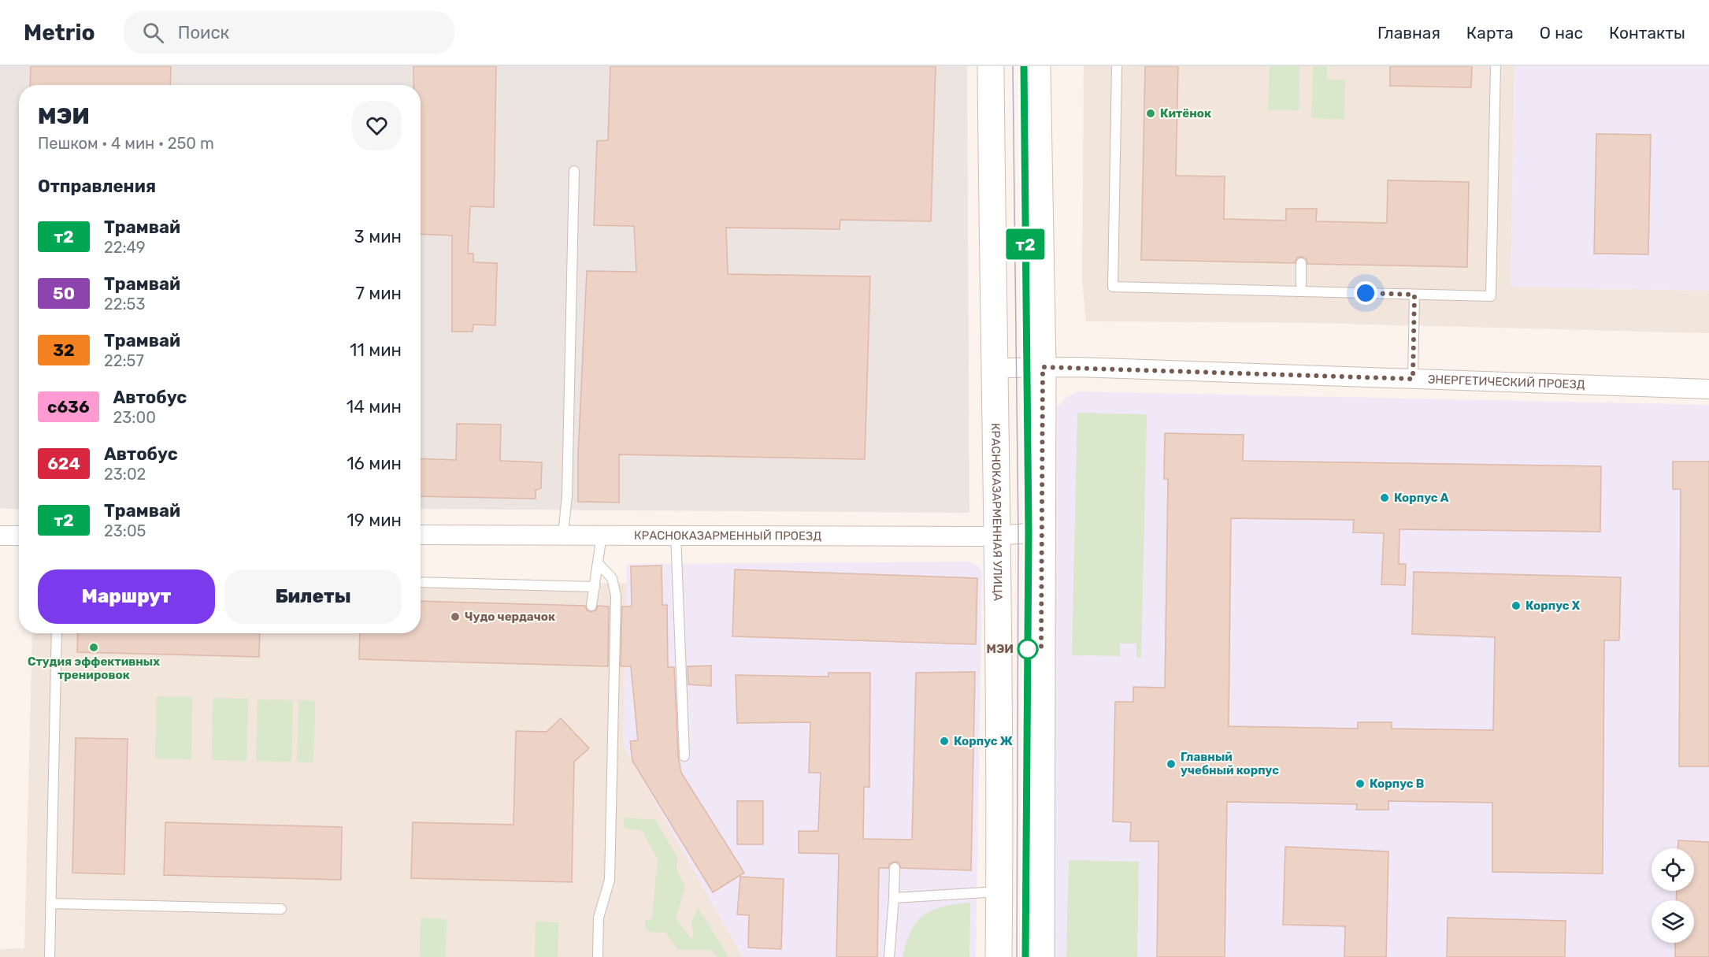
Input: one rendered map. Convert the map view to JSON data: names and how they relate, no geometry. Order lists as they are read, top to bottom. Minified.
{"streets":{"main road":["КРАСНОКАЗАРМЕННАЯ УЛИЦА"],"street":["ЭНЕРГЕТИЧЕСКИЙ ПРОЕЗД","КРАСНОКАЗАРМЕННЫЙ ПРОЕЗД"]},"crossings":[["ЭНЕРГЕТИЧЕСКИЙ ПРОЕЗД","КРАСНОКАЗАРМЕННАЯ УЛИЦА"],["КРАСНОКАЗАРМЕННАЯ УЛИЦА","КРАСНОКАЗАРМЕННЫЙ ПРОЕЗД"]],"places":["Китёнок","Корпус А","Корпус Х","Чудо чердачок","Студия эффективных тренировок","МЭИ","Корпус Ж","Главный учебный корпус","Корпус В"],"lines":["tram line т2"],"page":{"header":"Metrio","search":"Поиск","nav":["Главная","Карта","О нас","Контакты"],"on_map":"т2","heading":[["МЭИ","Пешком · 4 мин · 250 m"],"Отправления"],"list":[{"mark":"т2","name":"Трамвай","note":"22:49","value":"3 мин"},{"mark":"50","name":"Трамвай","note":"22:53","value":"7 мин"},{"mark":"32","name":"Трамвай","note":"22:57","value":"11 мин"},{"mark":"с636","name":"Автобус","note":"23:00","value":"14 мин"},{"mark":"624","name":"Автобус","note":"23:02","value":"16 мин"},{"mark":"т2","name":"Трамвай","note":"23:05","value":"19 мин"}],"buttons":["Маршрут","Билеты"]}}
